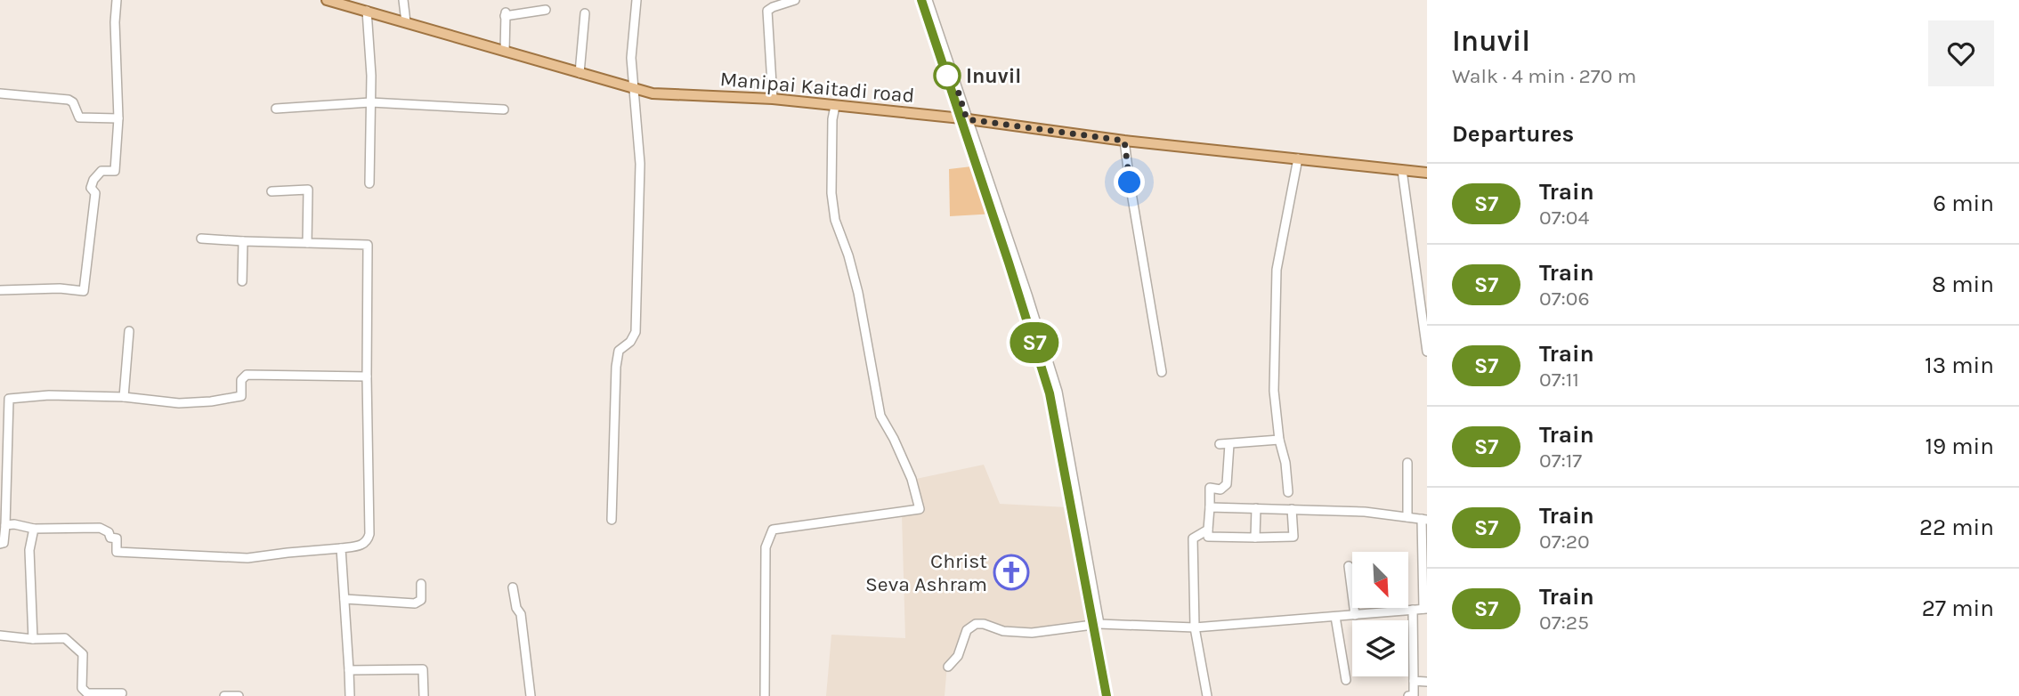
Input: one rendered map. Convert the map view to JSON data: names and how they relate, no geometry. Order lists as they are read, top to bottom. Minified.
{"streets":{"main road":["Manipai Kaitadi road"]},"places":{"other":["Inuvil"],"church":["Christ Seva Ashram"]},"north":"bottom right","page":{"on_map":"S7","heading":[["Inuvil","Walk · 4 min · 270 m"],"Departures"],"list":[{"mark":"S7","name":"Train","note":"07:04","value":"6 min"},{"mark":"S7","name":"Train","note":"07:06","value":"8 min"},{"mark":"S7","name":"Train","note":"07:11","value":"13 min"},{"mark":"S7","name":"Train","note":"07:17","value":"19 min"},{"mark":"S7","name":"Train","note":"07:20","value":"22 min"},{"mark":"S7","name":"Train","note":"07:25","value":"27 min"}]}}
